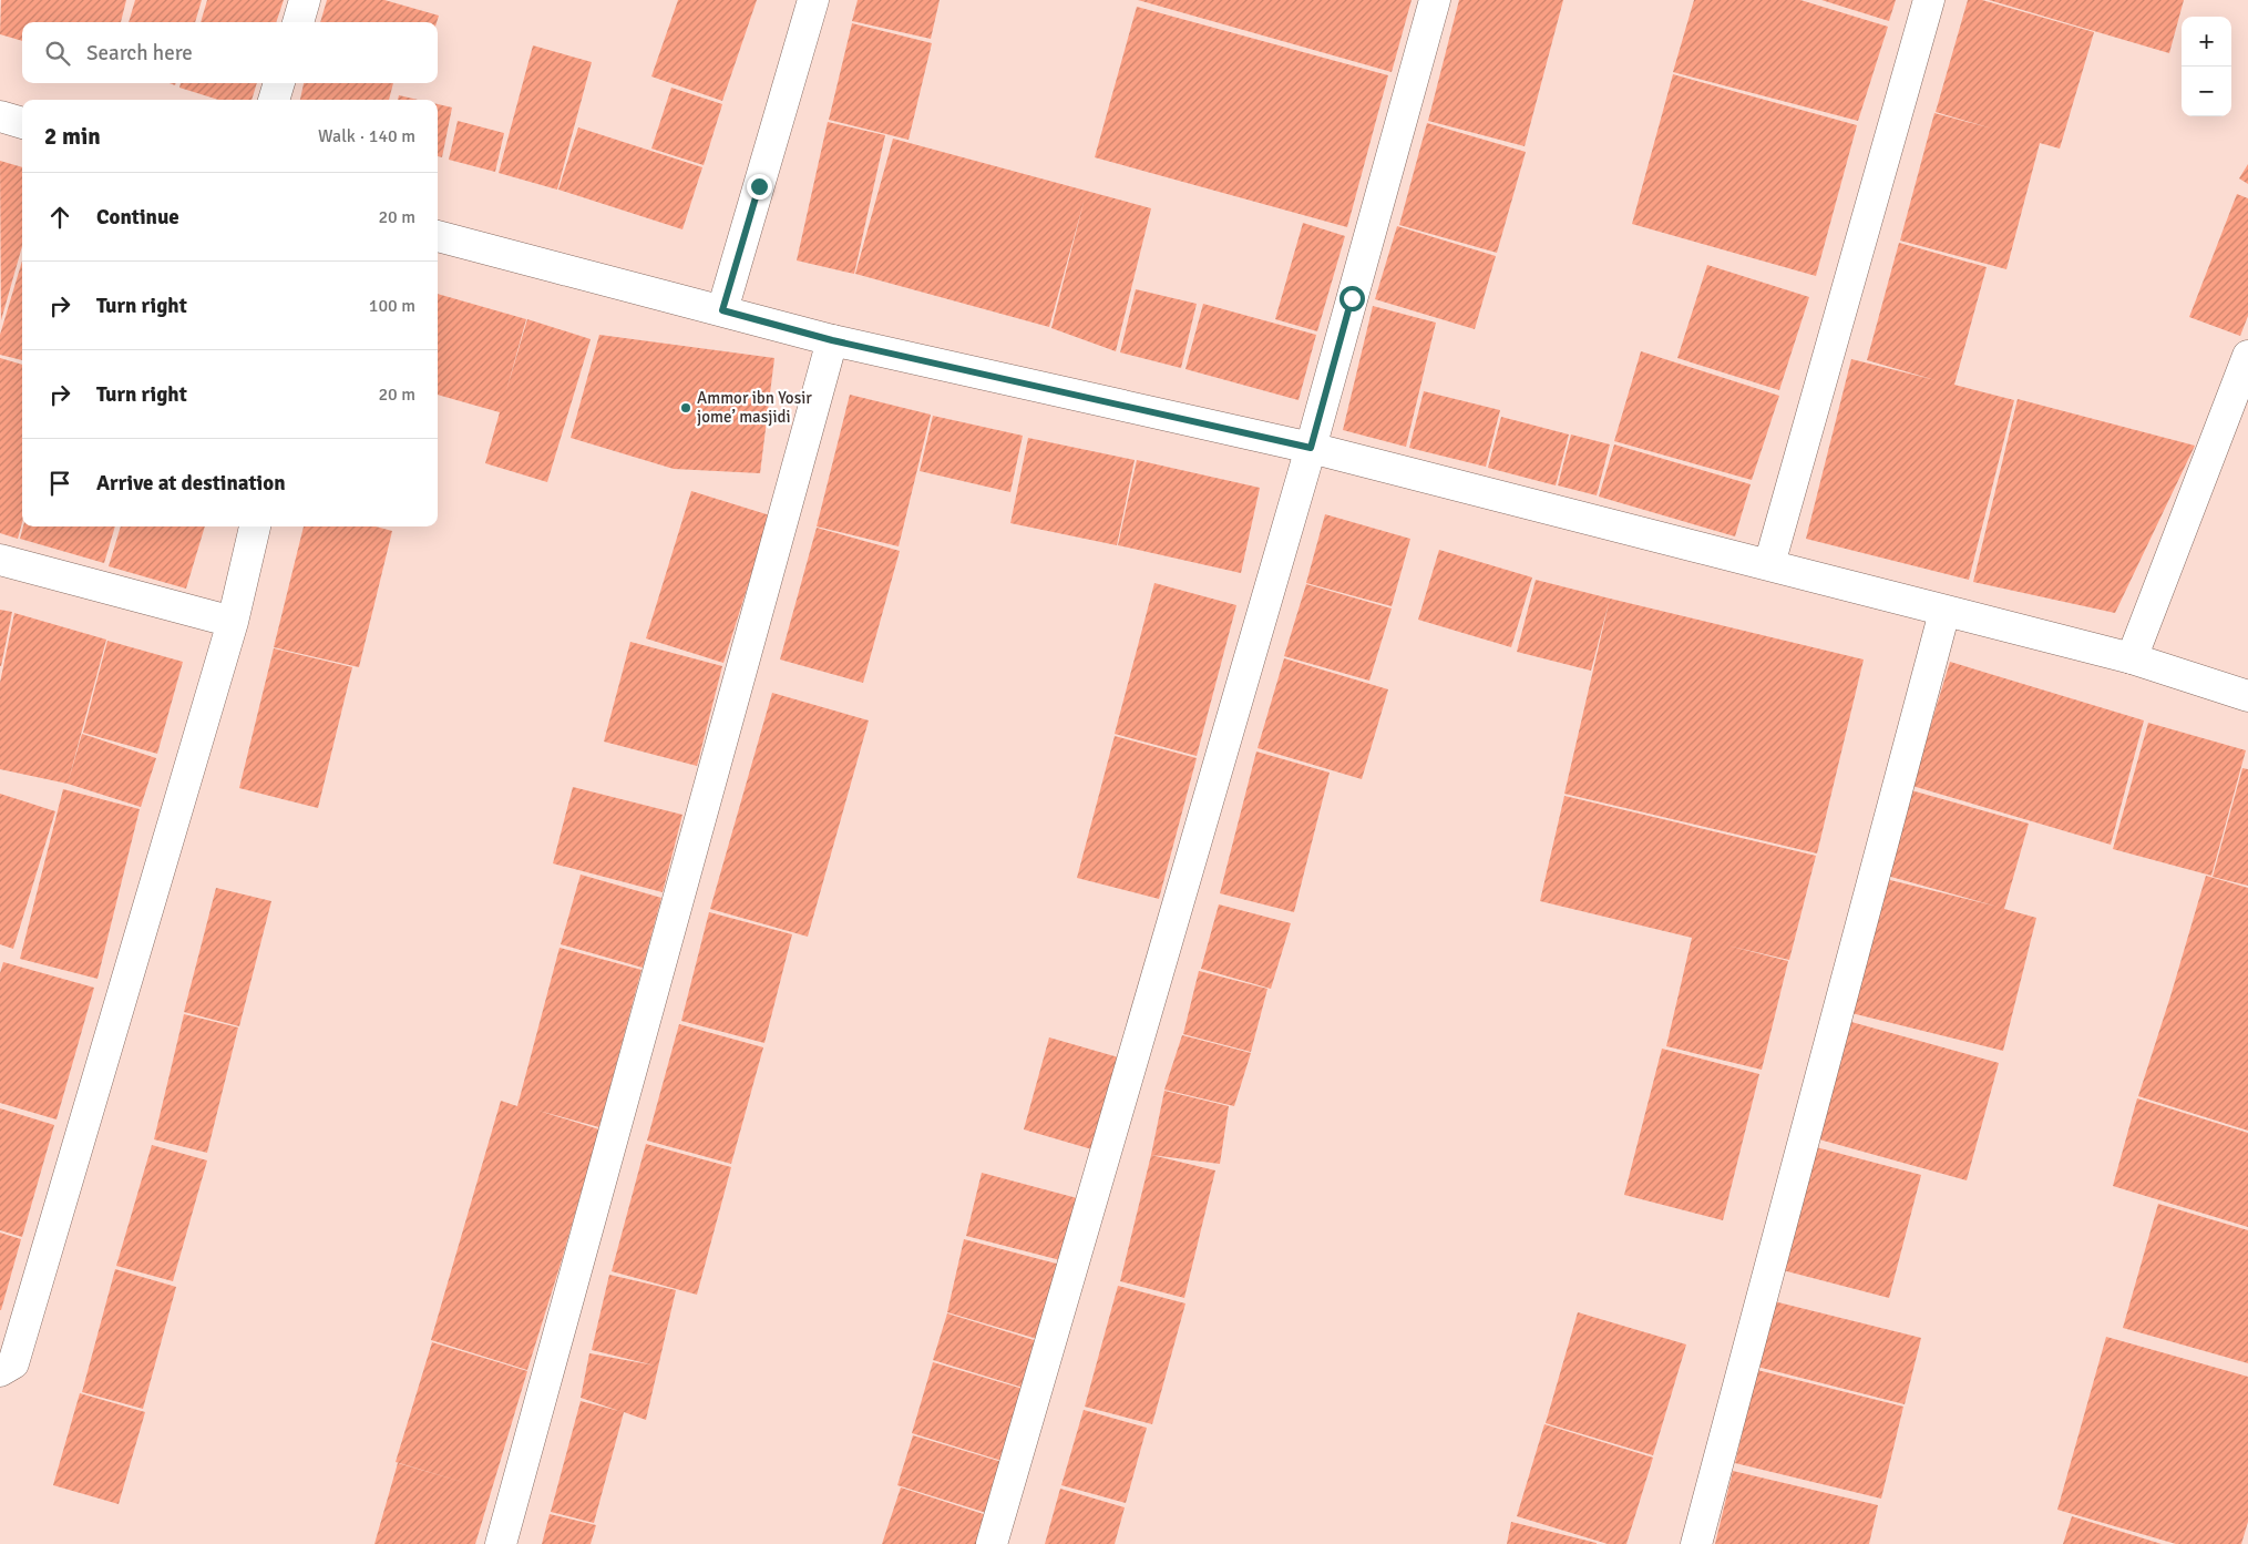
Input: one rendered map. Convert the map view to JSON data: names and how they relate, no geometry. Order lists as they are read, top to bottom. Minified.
{"places":["Ammor ibn Yosir jome’ masjidi"],"page":{"map_buttons":["+","−"],"search":"Search here","heading":["2 min","Walk · 140 m"],"list":[["Continue","20 m"],["Turn right","100 m"],["Turn right","20 m"],"Arrive at destination"]}}
